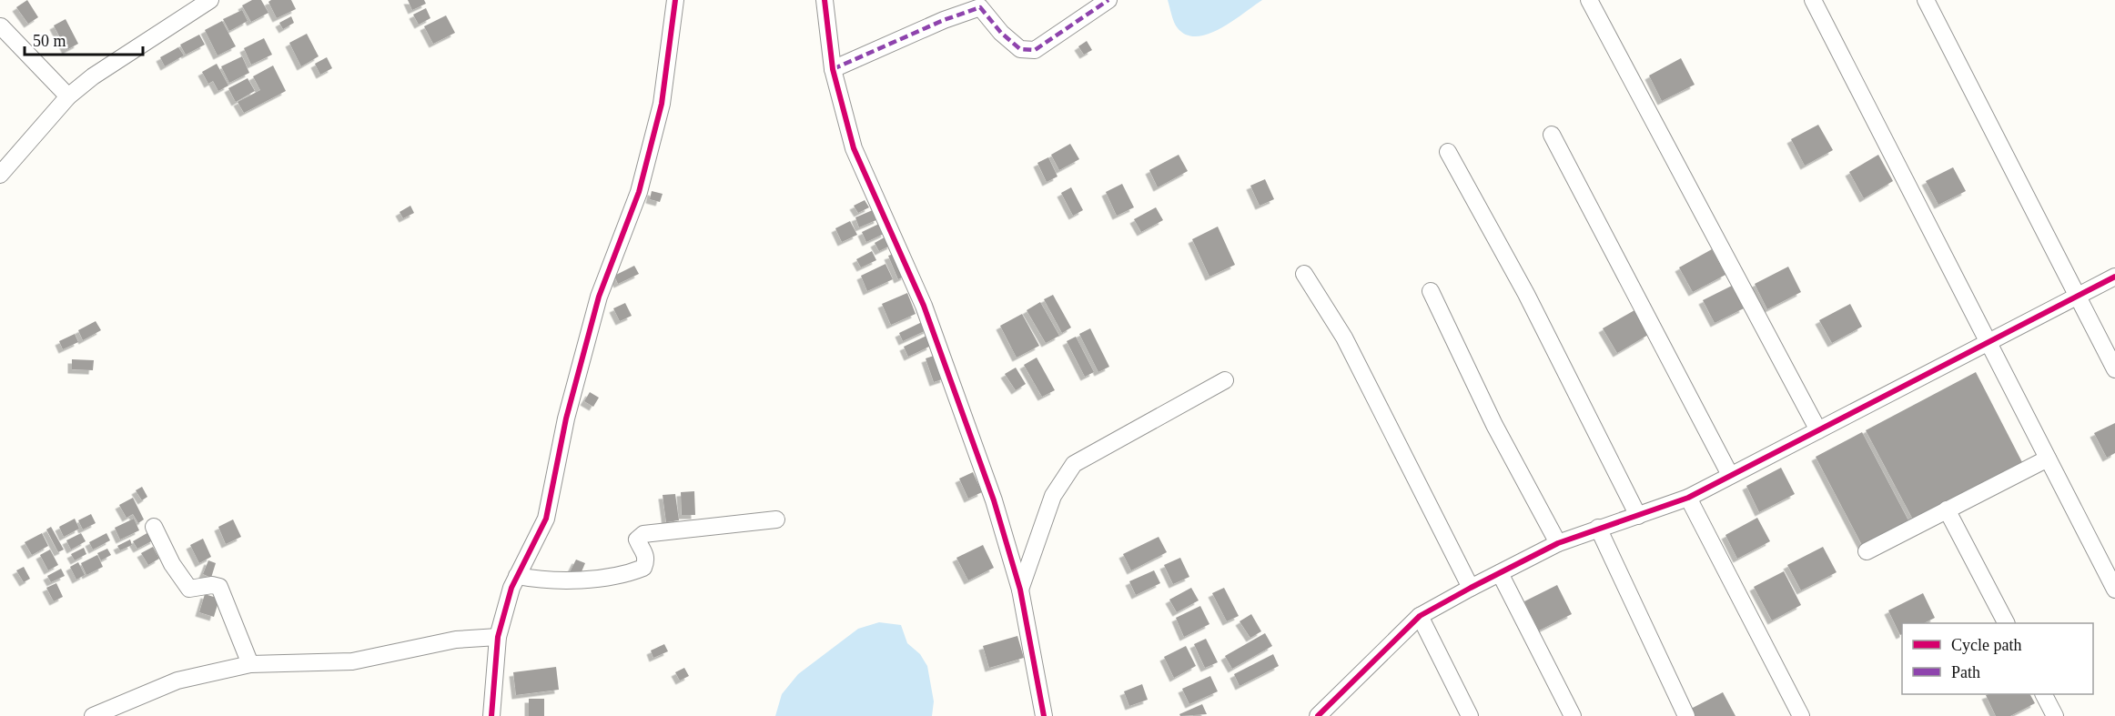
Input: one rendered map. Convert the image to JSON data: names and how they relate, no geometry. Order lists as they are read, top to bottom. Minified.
{"legend":["Cycle path","Path"],"scale_bar":"50 m"}
